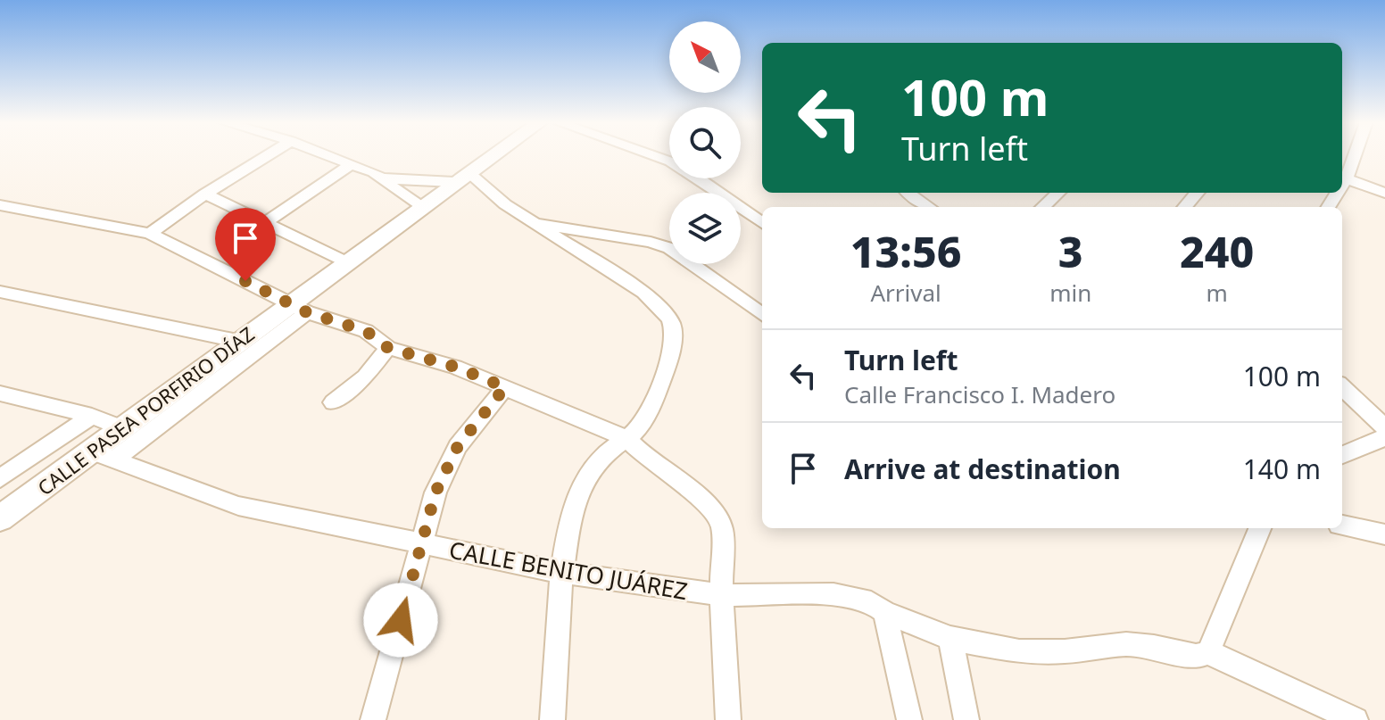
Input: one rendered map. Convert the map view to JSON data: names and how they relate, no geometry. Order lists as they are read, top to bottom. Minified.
{"streets":{"street":["CALLE PASEA PORFIRIO DÍAZ","CALLE BENITO JUÁREZ"]},"crossings":[["CALLE PASEA PORFIRIO DÍAZ","CALLE BENITO JUÁREZ"]],"north":"top left","page":{"turn":["100 m","Turn left"],"eta":["13:56","Arrival","3","min","240","m"],"list":[{"name":"Turn left","note":"Calle Francisco I. Madero","value":"100 m"},{"name":"Arrive at destination","value":"140 m"}]}}
